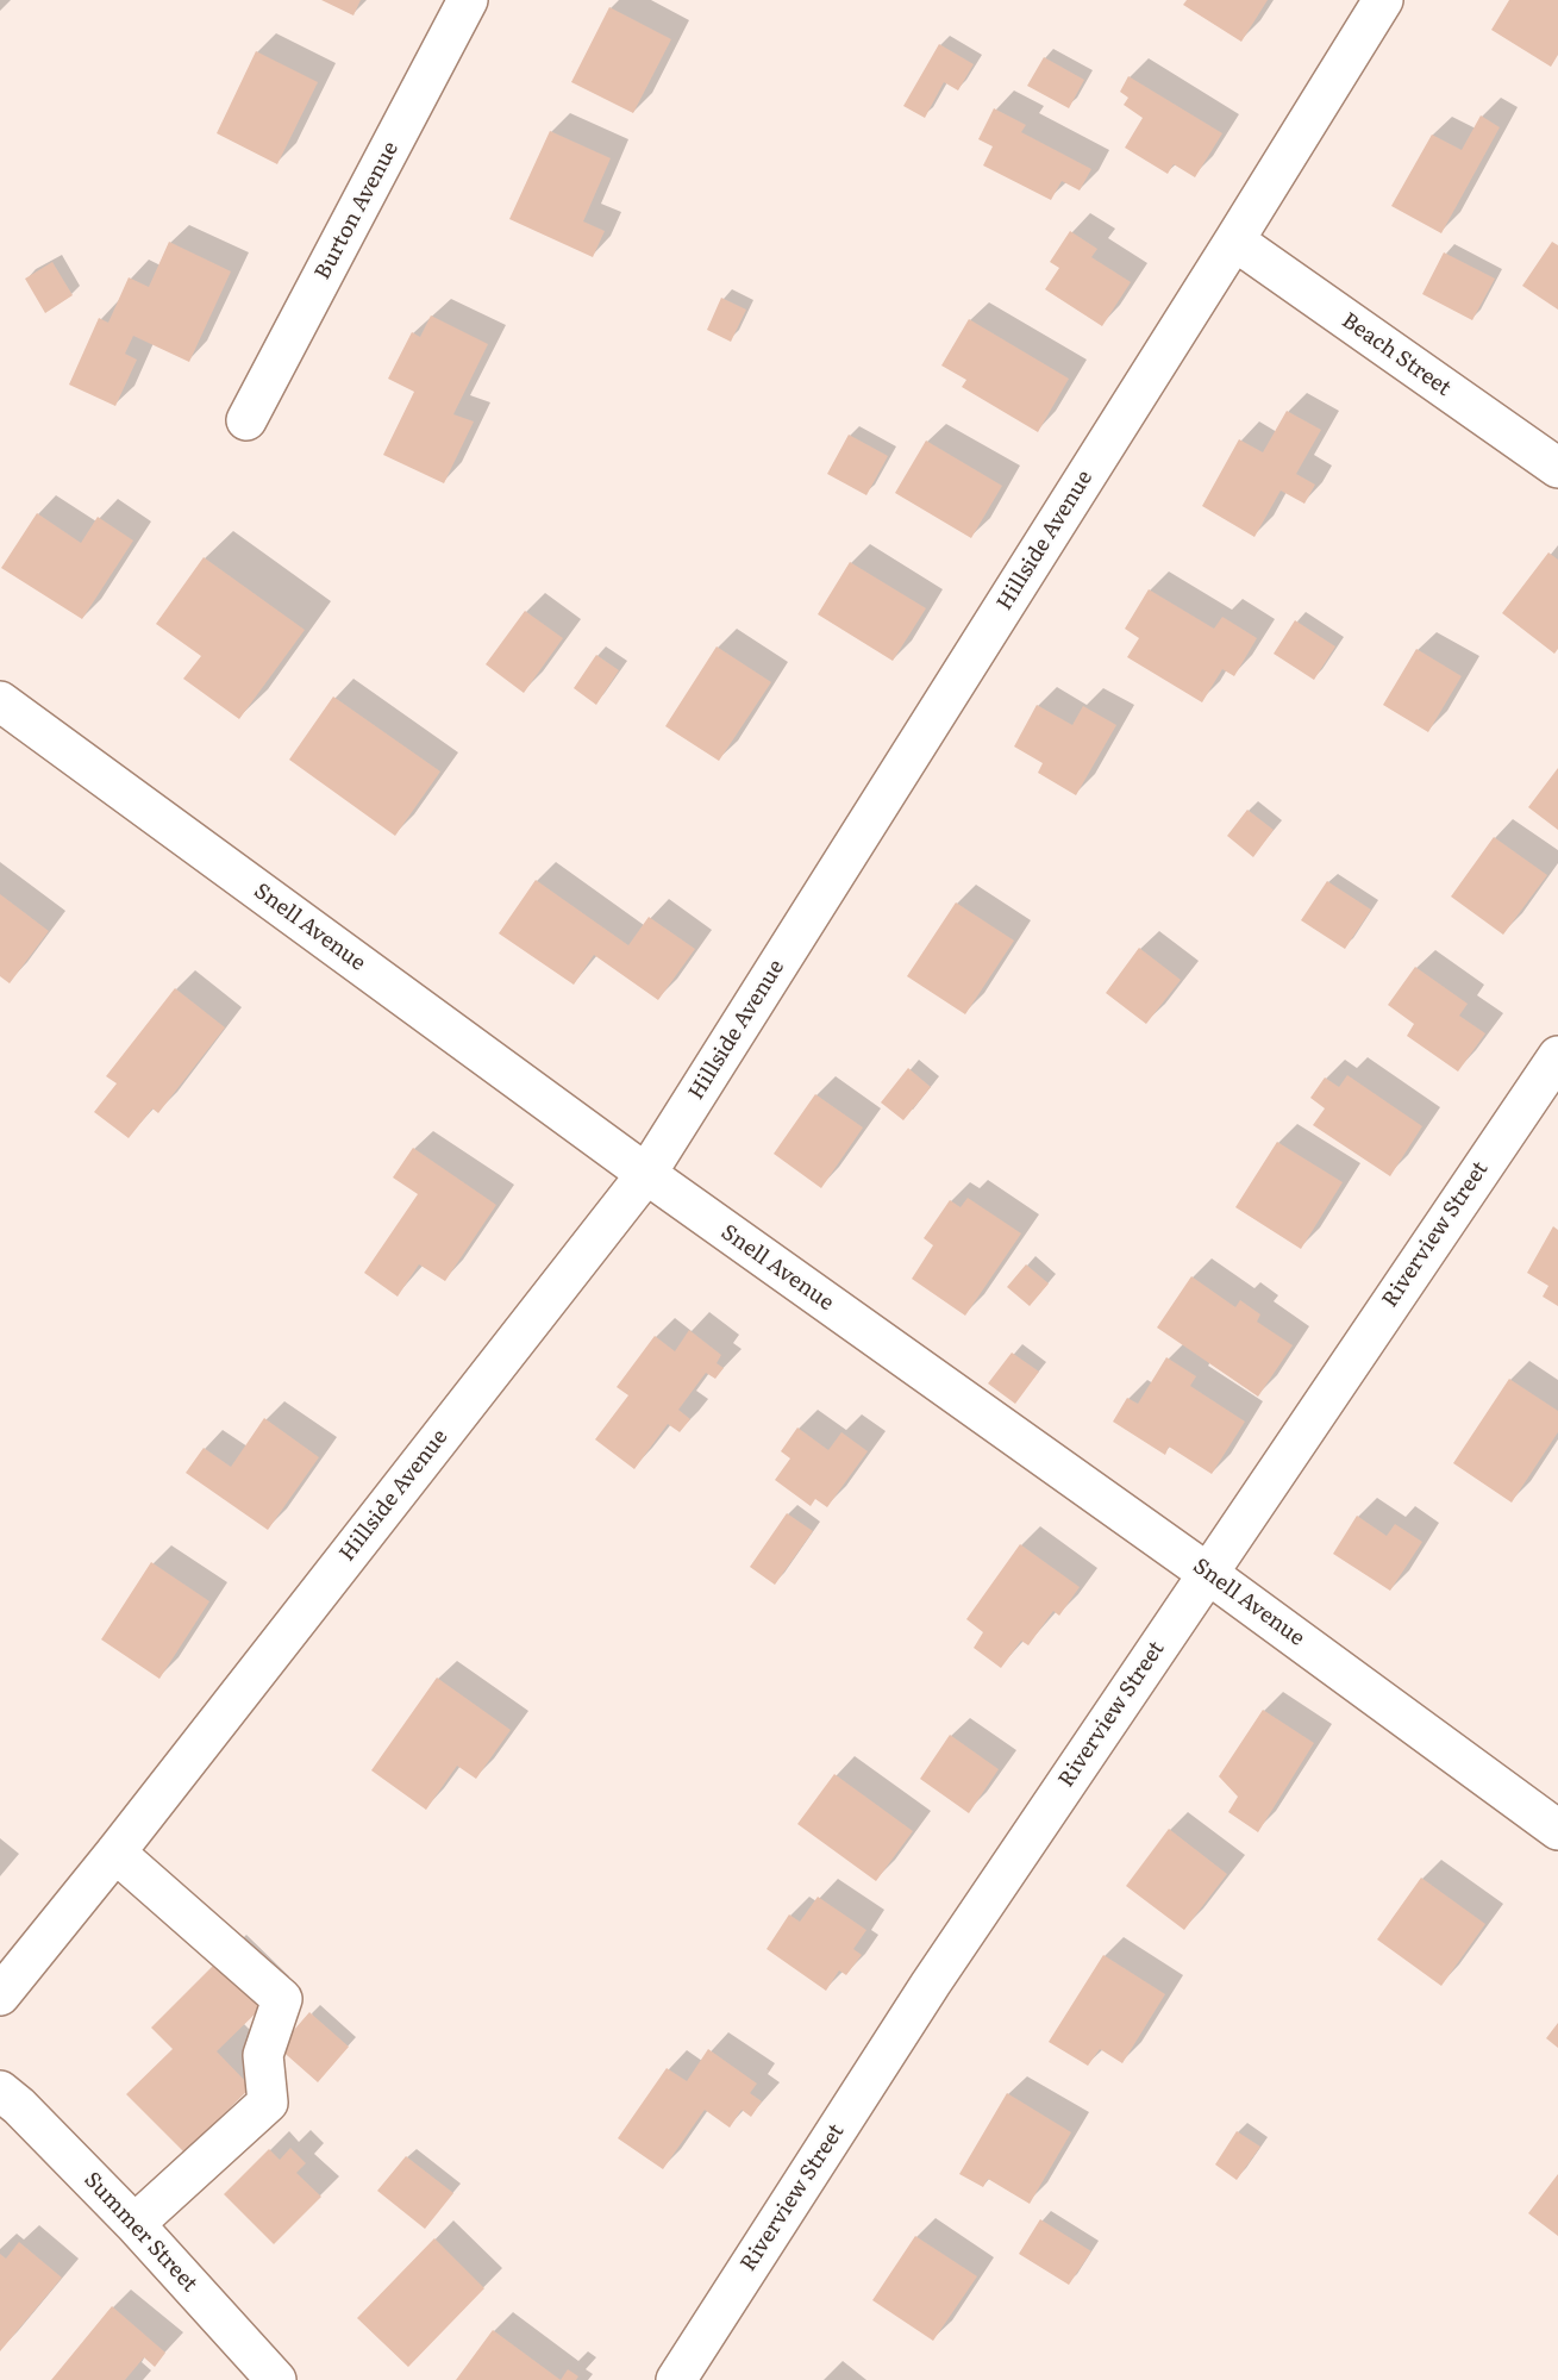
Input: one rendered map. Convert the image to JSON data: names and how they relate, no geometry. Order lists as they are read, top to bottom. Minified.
{"streets":{"street":["Burton Avenue","Beach Street","Hillside Avenue","Snell Avenue","Riverview Street","Summer Street"]},"crossings":[["Beach Street","Hillside Avenue"],["Hillside Avenue","Snell Avenue"],["Snell Avenue","Riverview Street"]]}
